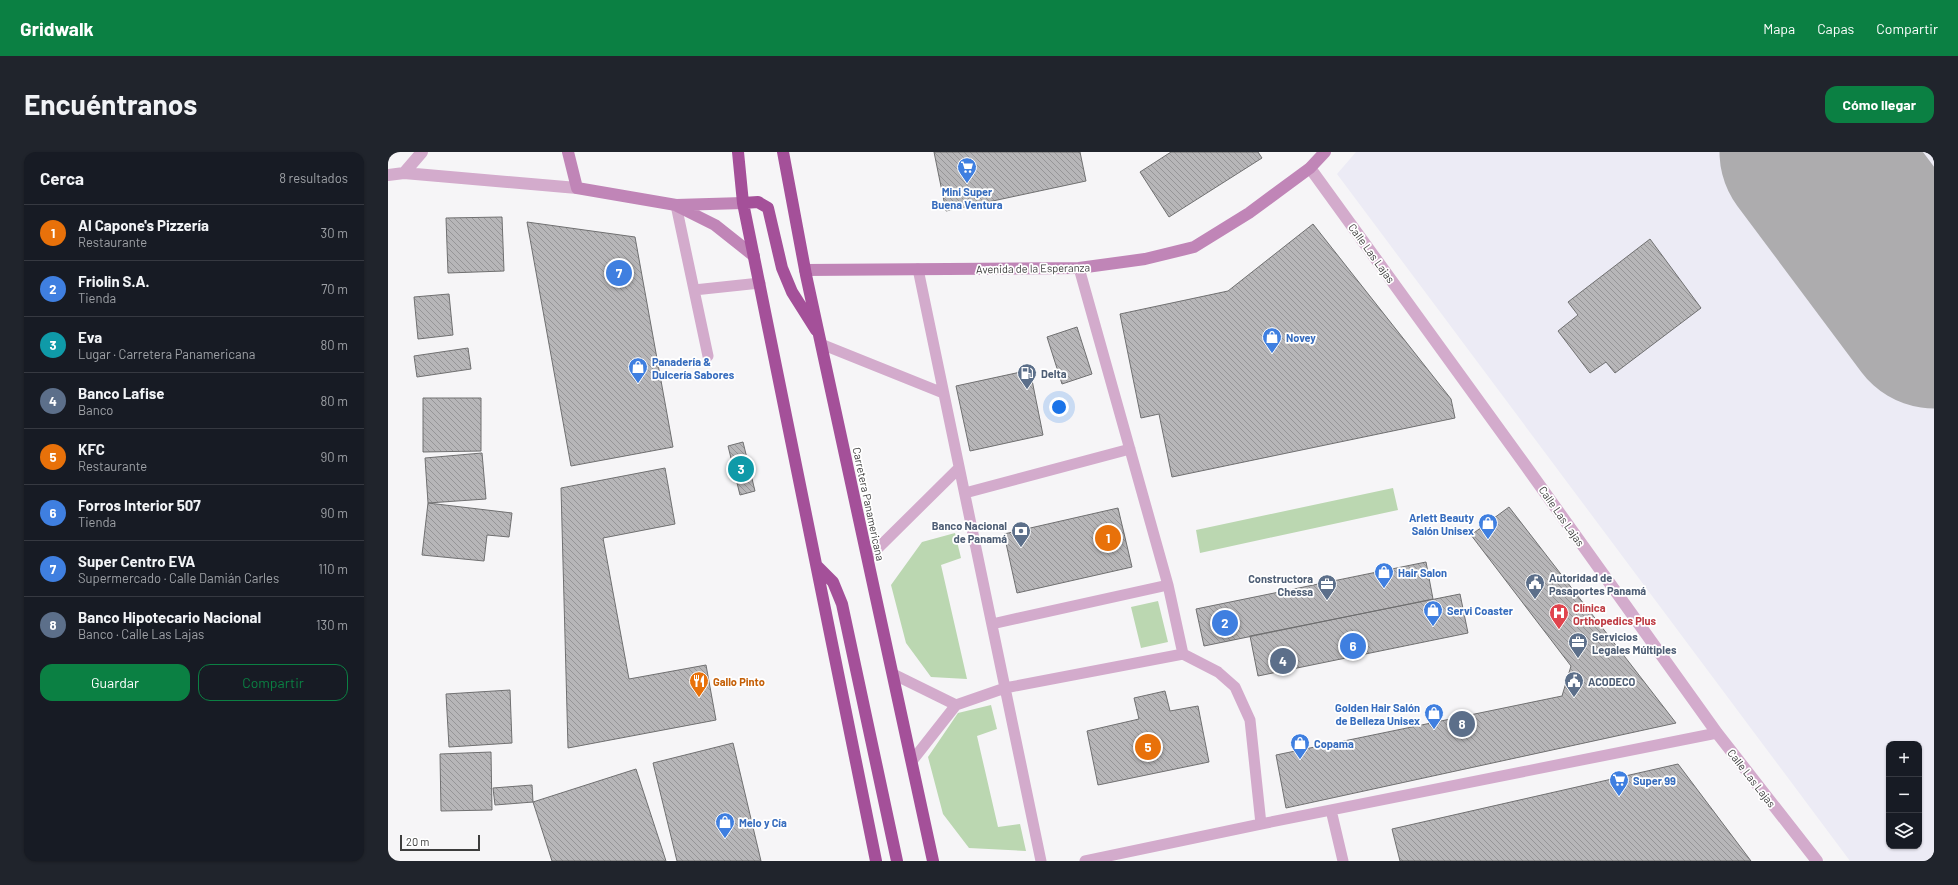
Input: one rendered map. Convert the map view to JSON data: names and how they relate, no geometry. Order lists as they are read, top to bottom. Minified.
{"streets":{"highway":["Carretera Panamericana"],"street":["Calle Las Lajas","Avenida de la Esperanza"]},"crossings":[["Calle Las Lajas","Avenida de la Esperanza"],["Avenida de la Esperanza","Carretera Panamericana"]],"places":{"supermarket":["Mini Super Buena Ventura","Super 99"],"shop":["Novey","Panadería & Dulcería Sabores","Arlett Beauty Salón Unisex","Hair Salon","Servi Coaster","Golden Hair Salón de Belleza Unisex","Copama","Melo y Cía"],"fuel station":["Delta"],"bank":["Banco Nacional de Panamá"],"public building":["Autoridad de Pasaportes Panamá","ACODECO"],"office":["Constructora Chessa","Servicios Legales Múltiples"],"hospital":["Clínica Orthopedics Plus"],"restaurant":["Gallo Pinto"]},"scale_bar":"20 m","page":{"header":"Gridwalk","nav":["Mapa","Capas","Compartir"],"buttons":["Cómo llegar",["Guardar","Compartir"]],"title":"Encuéntranos","heading":["Cerca","8 resultados"],"list":[{"mark":"1","name":"Al Capone's Pizzería","note":"Restaurante","value":"30 m"},{"mark":"2","name":"Friolin S.A.","note":"Tienda","value":"70 m"},{"mark":"3","name":"Eva","note":"Lugar · Carretera Panamericana","value":"80 m"},{"mark":"4","name":"Banco Lafise","note":"Banco","value":"80 m"},{"mark":"5","name":"KFC","note":"Restaurante","value":"90 m"},{"mark":"6","name":"Forros Interior 507","note":"Tienda","value":"90 m"},{"mark":"7","name":"Super Centro EVA","note":"Supermercado · Calle Damián Carles","value":"110 m"},{"mark":"8","name":"Banco Hipotecario Nacional","note":"Banco · Calle Las Lajas","value":"130 m"}],"pins":["7","3","1","2","6","4","8","5"],"map_buttons":["+","−"],"scale":"20 m"}}
